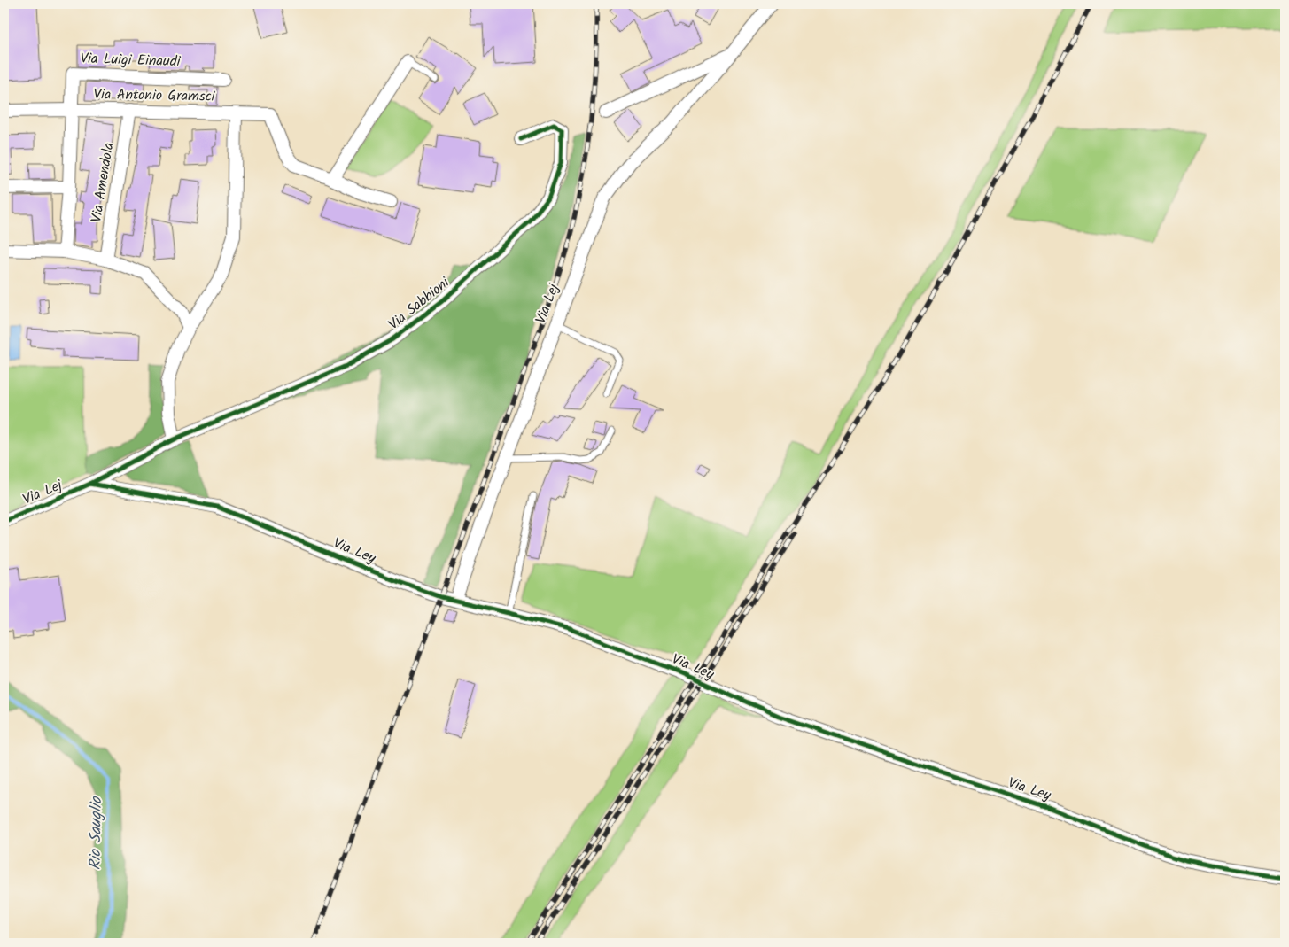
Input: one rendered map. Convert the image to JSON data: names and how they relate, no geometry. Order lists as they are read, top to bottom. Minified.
{"streets":{"street":["Via Luigi Einaudi","Via Antonio Gramsci","Via Amendola","Via Sabbioni","Via Lej","Via Ley"]},"crossings":[["Via Luigi Einaudi","Via Antonio Gramsci"],["Via Antonio Gramsci","Via Amendola"],["Via Sabbioni","Via Lej"],["Via Lej","Via Ley"]],"water":["Rio Sauglio"]}
